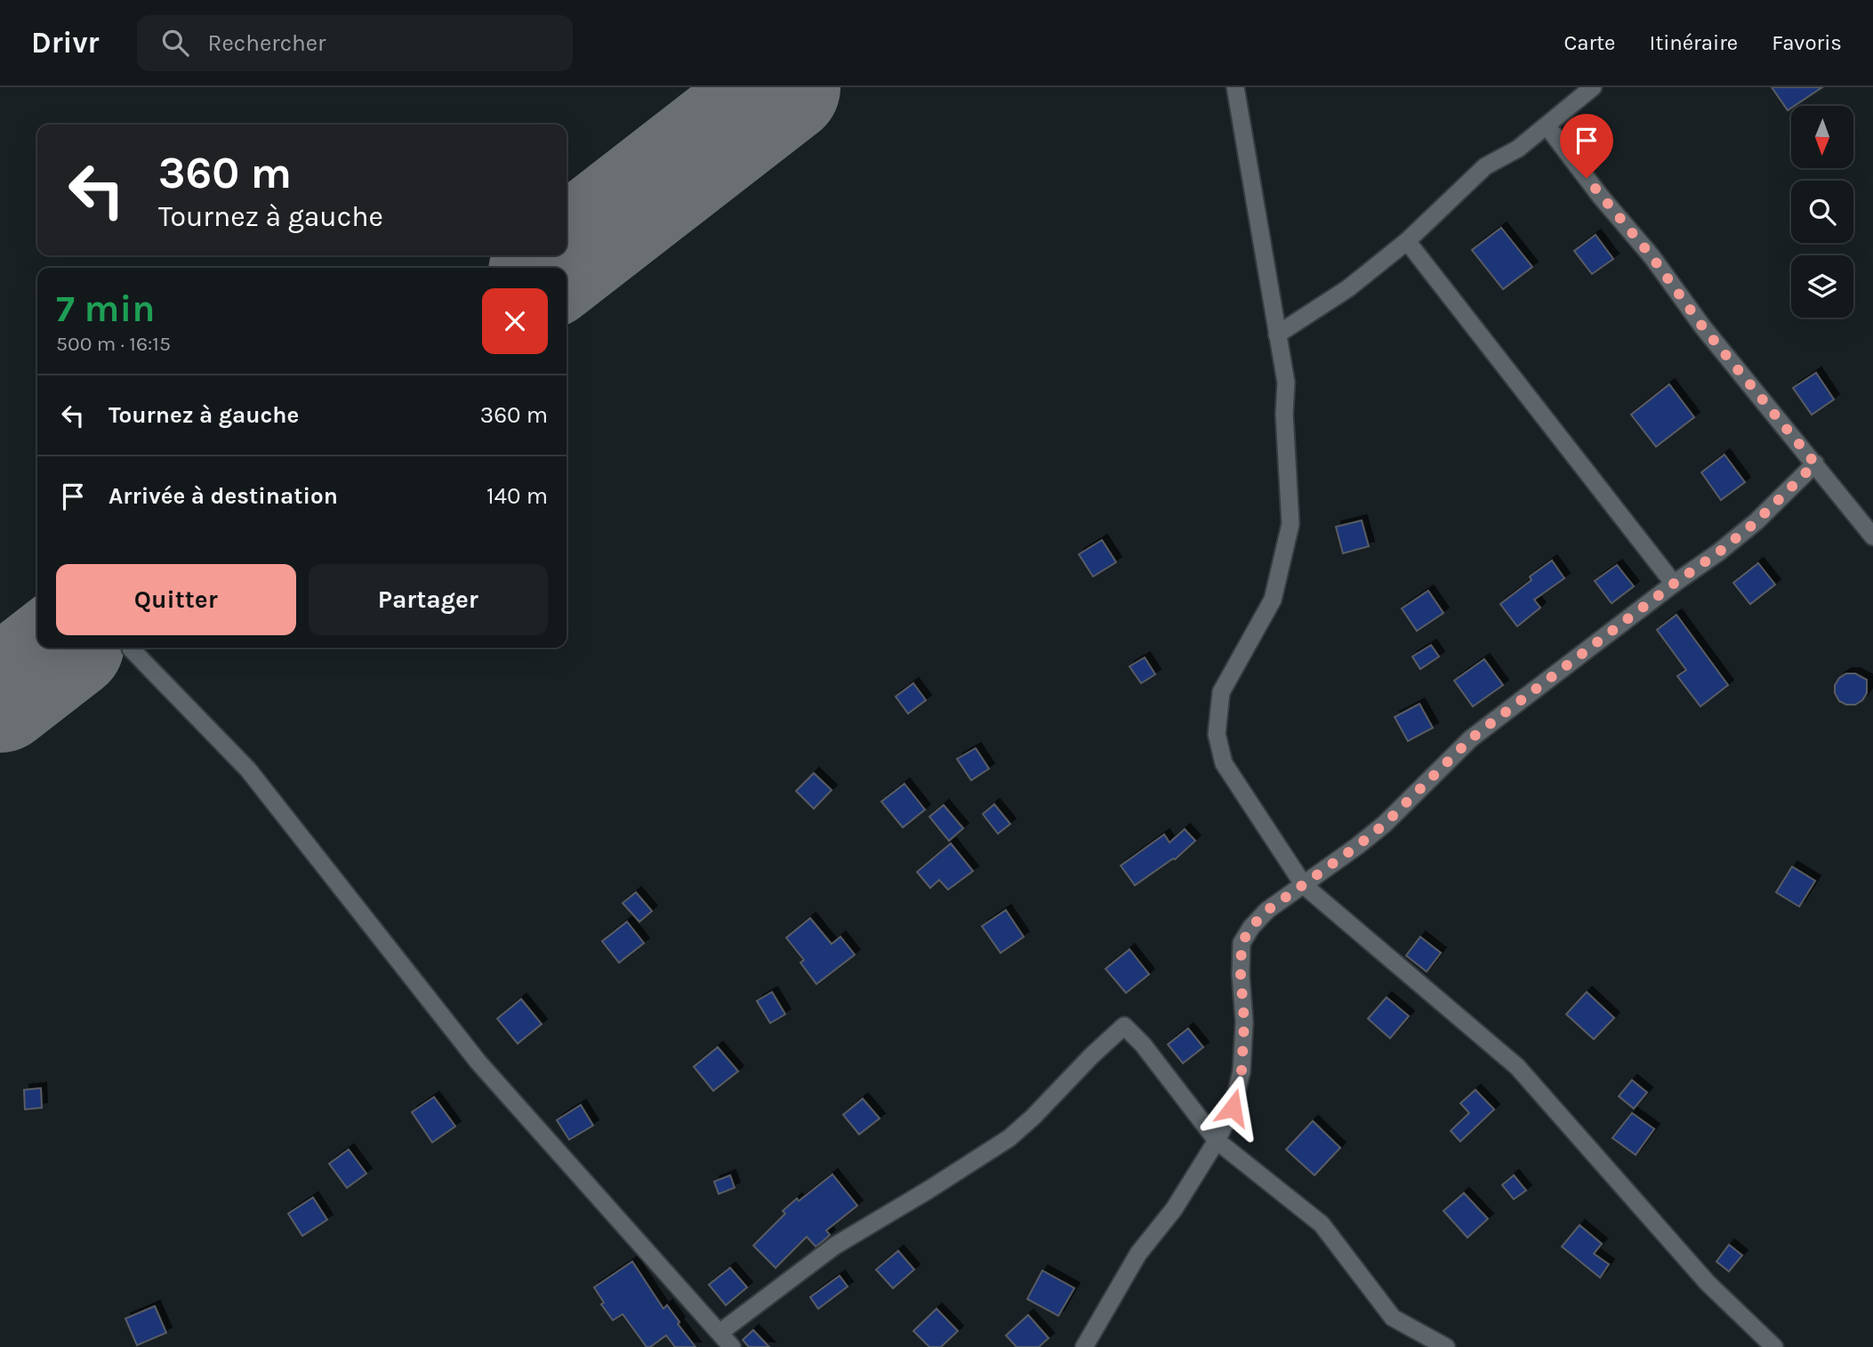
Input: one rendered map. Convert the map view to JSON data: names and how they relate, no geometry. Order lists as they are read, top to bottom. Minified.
{"north":"bottom","page":{"header":"Drivr","search":"Rechercher","nav":["Carte","Itinéraire","Favoris"],"turn":["360 m","Tournez à gauche"],"heading":["7 min","500 m · 16:15"],"list":[{"name":"Tournez à gauche","value":"360 m"},{"name":"Arrivée à destination","value":"140 m"}],"buttons":["Quitter","Partager"]}}
